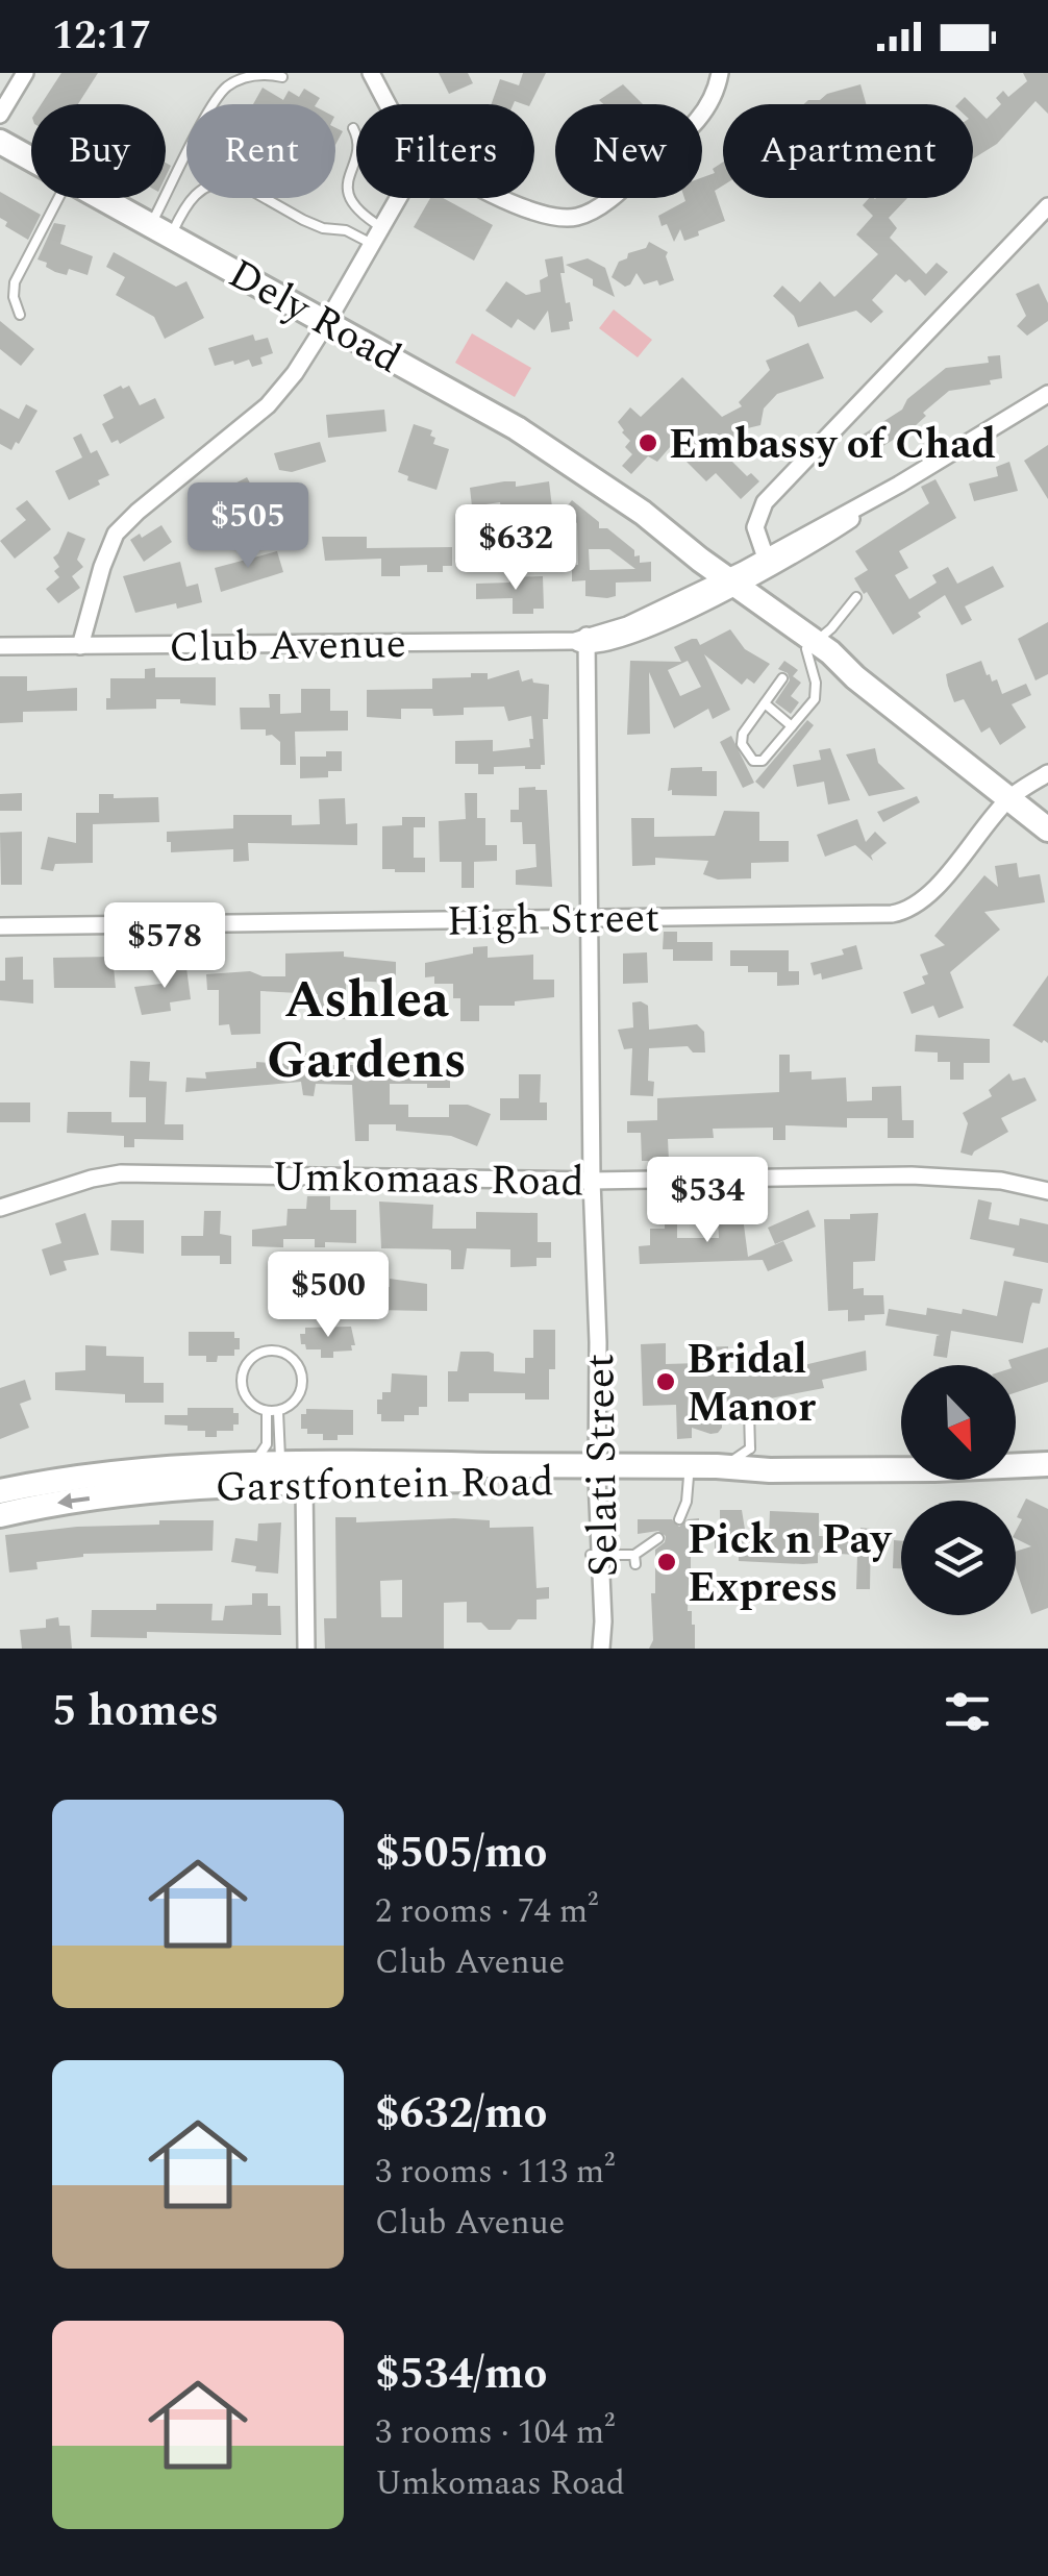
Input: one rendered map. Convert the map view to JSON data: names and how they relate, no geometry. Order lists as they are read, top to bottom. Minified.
{"streets":{"main road":["Dely Road","Garstfontein Road"],"street":["Club Avenue","High Street","Umkomaas Road","Selati Street"]},"crossings":[["Dely Road","Club Avenue"],["Dely Road","High Street"],["Club Avenue","Selati Street"],["High Street","Selati Street"],["Umkomaas Road","Selati Street"],["Selati Street","Garstfontein Road"]],"districts":["Ashlea Gardens"],"places":["Embassy of Chad","Bridal Manor","Pick n Pay Express"],"north":"bottom right","page":{"status":"12:17","chip":["Buy","Rent","Filters","New","Apartment"],"price":["$505","$632","$578","$534","$500"],"heading":"5 homes","list":[{"name":"$505/mo","note":"2 rooms · 74 m² · Club Avenue"},{"name":"$632/mo","note":"3 rooms · 113 m² · Club Avenue"},{"name":"$534/mo","note":"3 rooms · 104 m² · Umkomaas Road"}]}}
